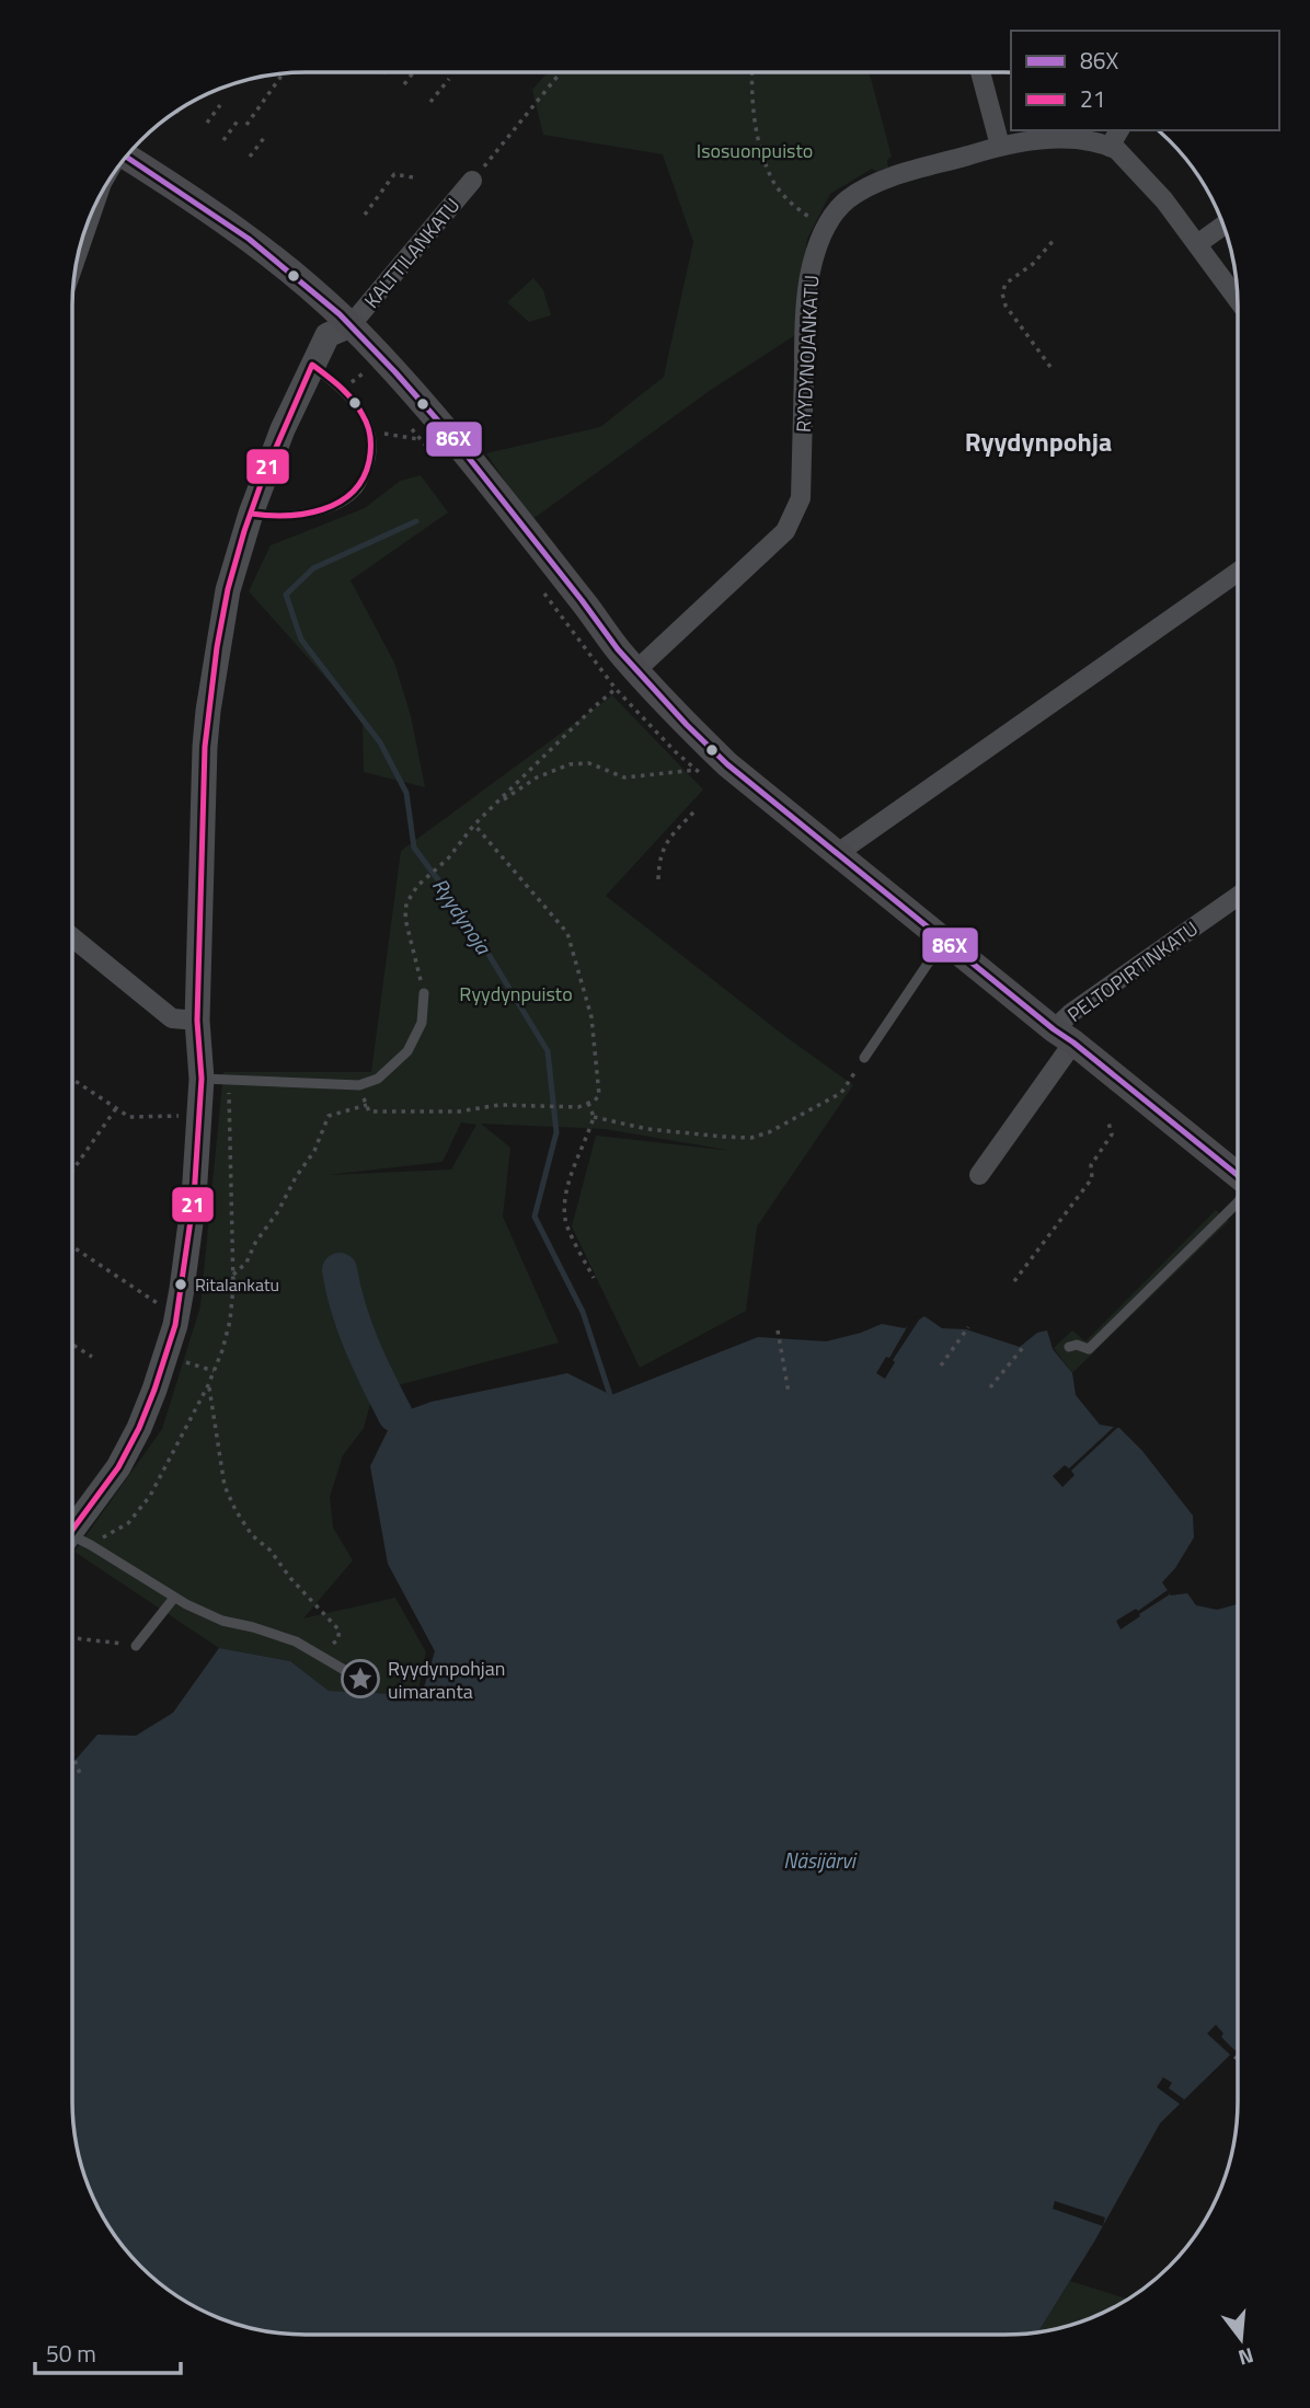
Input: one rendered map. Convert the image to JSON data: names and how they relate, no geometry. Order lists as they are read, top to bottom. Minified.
{"streets":{"street":["KALTTILANKATU","RYYDYNOJANKATU","PELTOPIRTINKATU"]},"districts":["Ryydynpohja"],"water":["Ryydynoja","Näsijärvi"],"parks":["Isosuonpuisto","Ryydynpuisto"],"places":{"other":["Ritalankatu"],"place":["Ryydynpohjan uimaranta"]},"lines":["transit line 86X","transit line 21"],"legend":["86X","21"],"scale_bar":"50 m","north":"bottom"}
